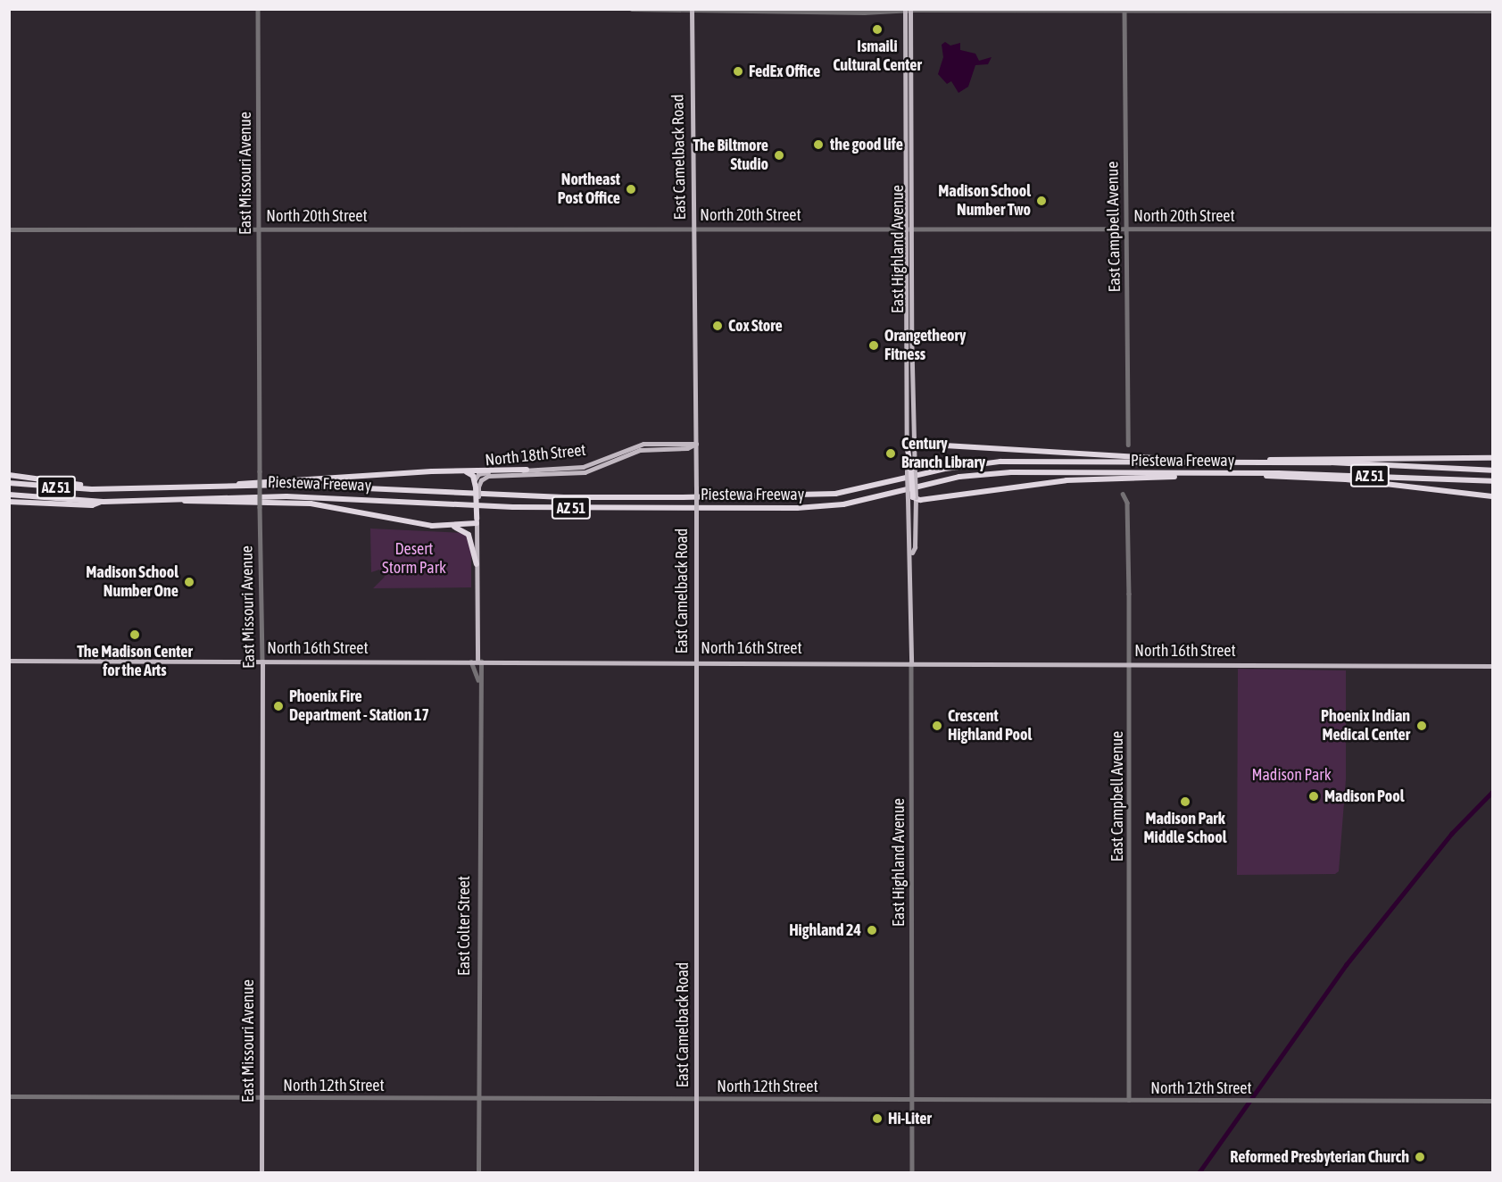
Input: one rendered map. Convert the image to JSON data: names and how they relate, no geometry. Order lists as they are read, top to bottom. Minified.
{"streets":{"highway":["Piestewa Freeway","AZ 51"],"main road":["East Camelback Road","East Missouri Avenue","East Highland Avenue","North 18th Street","North 16th Street","East Colter Street"],"street":["North 20th Street","East Campbell Avenue","North 12th Street"]},"crossings":[["East Camelback Road","North 20th Street"],["East Camelback Road","North 18th Street"],["East Camelback Road","North 16th Street"],["East Camelback Road","North 12th Street"],["East Missouri Avenue","North 20th Street"],["East Missouri Avenue","North 16th Street"],["East Missouri Avenue","North 12th Street"],["North 20th Street","East Campbell Avenue"],["North 20th Street","East Highland Avenue"],["East Campbell Avenue","North 16th Street"],["East Campbell Avenue","North 12th Street"],["East Highland Avenue","North 16th Street"],["East Highland Avenue","North 12th Street"],["North 16th Street","East Colter Street"],["East Colter Street","North 12th Street"]],"parks":["Desert Storm Park","Madison Park"],"places":["Ismaili Cultural Center","FedEx Office","the good life","The Biltmore Studio","Northeast Post Office","Madison School Number Two","Cox Store","Orangetheory Fitness","Century Branch Library","Madison School Number One","The Madison Center for the Arts","Phoenix Fire Department - Station 17","Crescent Highland Pool","Phoenix Indian Medical Center","Madison Pool","Madison Park Middle School","Highland 24","Hi-Liter","Reformed Presbyterian Church"]}
